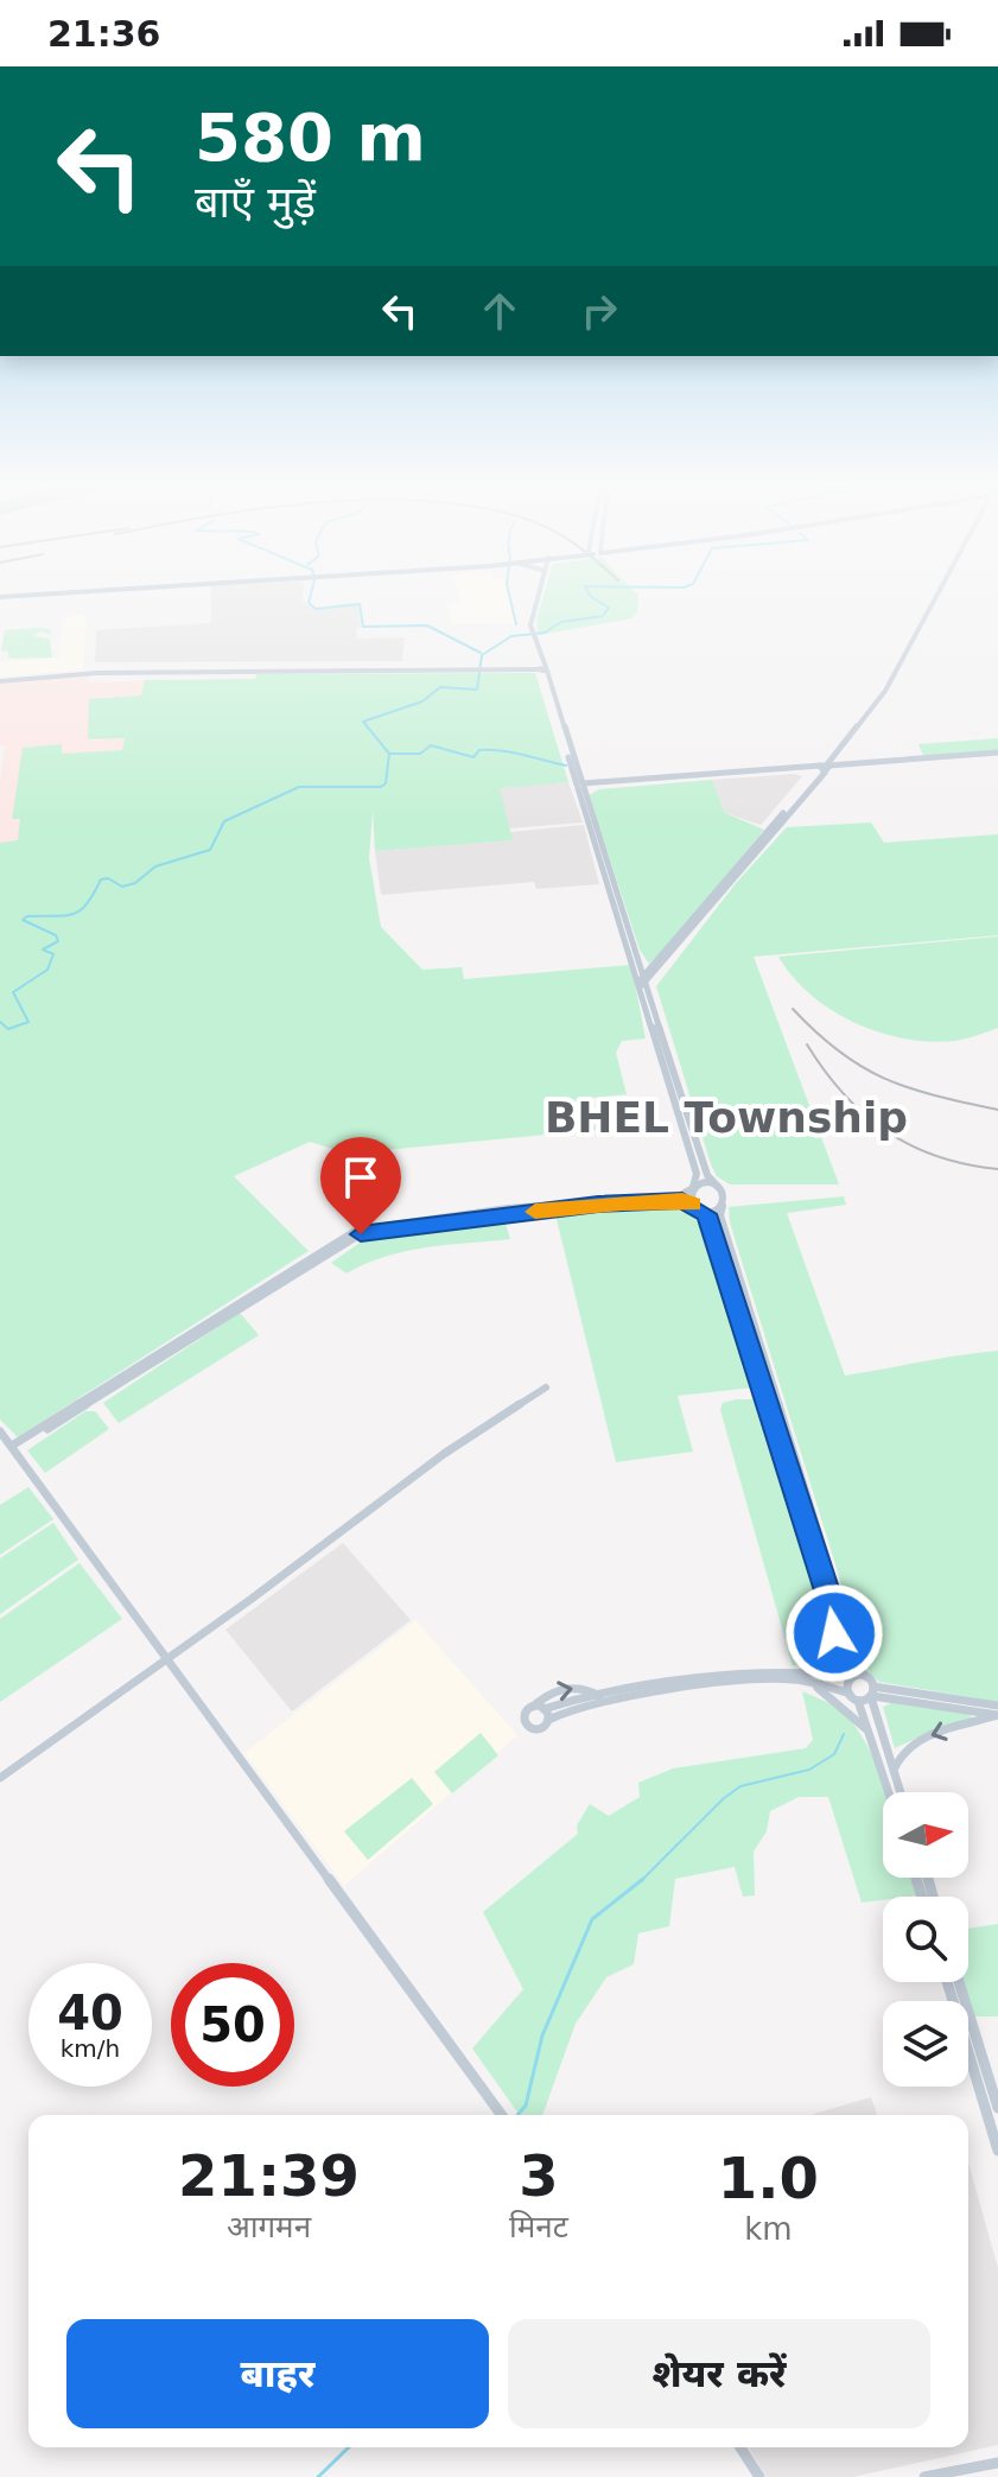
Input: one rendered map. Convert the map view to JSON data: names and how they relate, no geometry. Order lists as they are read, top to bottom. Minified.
{"districts":["BHEL Township"],"north":"right","page":{"status":"21:36","turn":["580 m","बाएँ मुड़ें"],"speed":"40 km/h","limit":"50","eta":["21:39","आगमन","3","मिनट","1.0","km"],"buttons":["बाहर","शेयर करें"]}}
